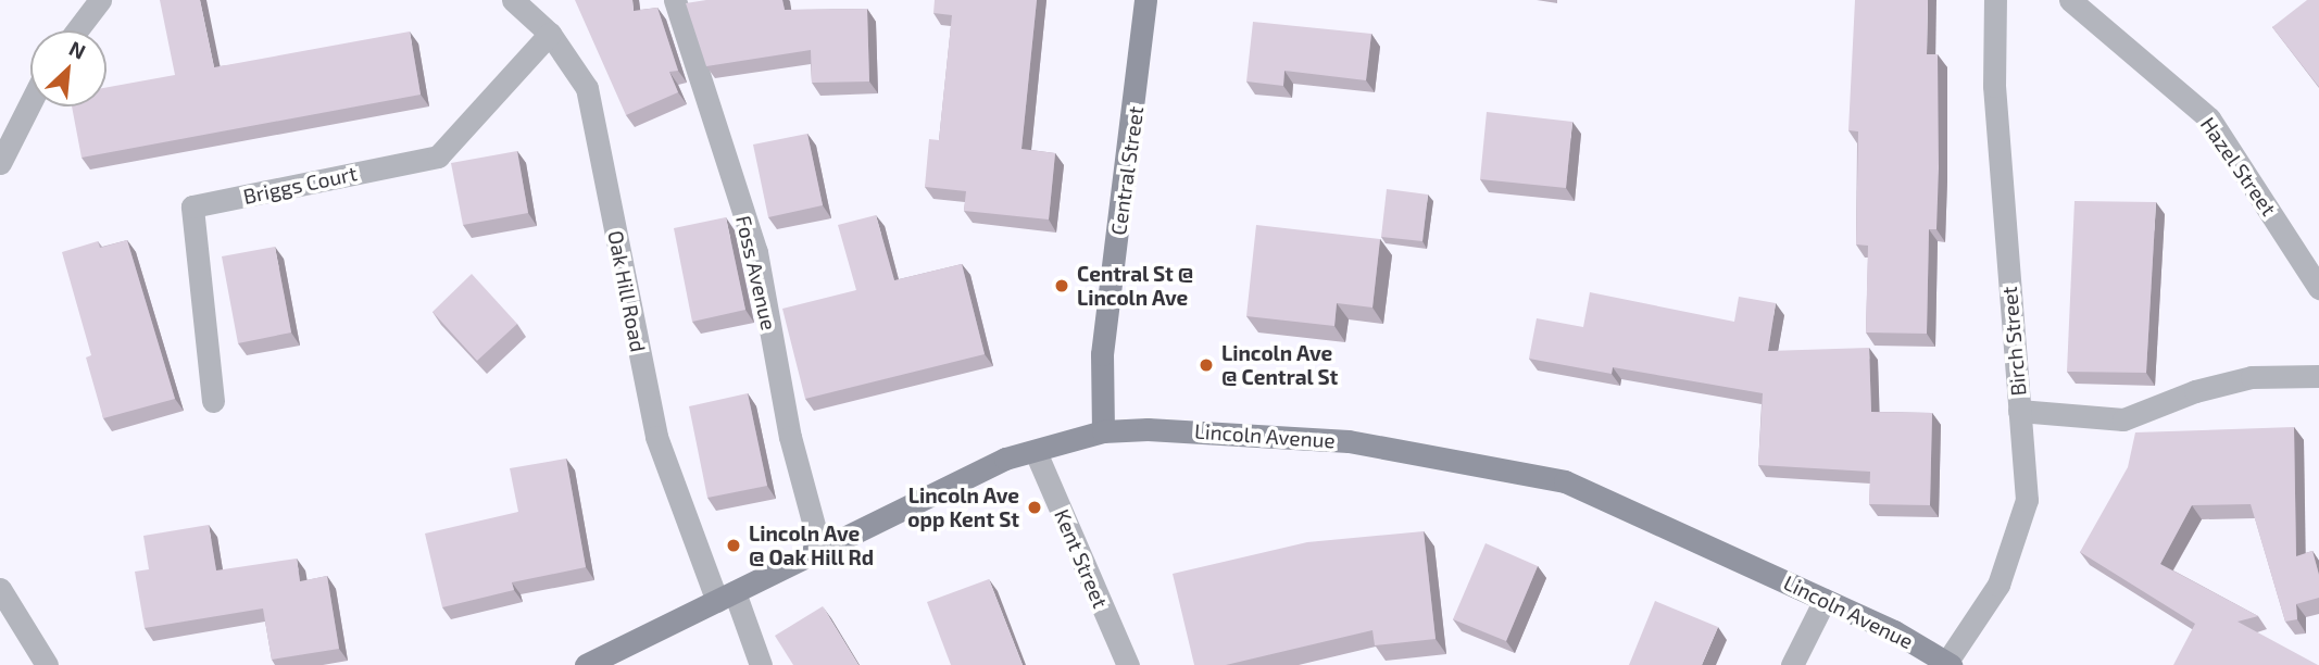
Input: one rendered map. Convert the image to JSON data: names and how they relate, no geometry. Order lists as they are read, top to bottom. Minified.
{"streets":{"main road":["Central Street","Lincoln Avenue"],"street":["Hazel Street","Briggs Court","Foss Avenue","Oak Hill Road","Birch Street","Kent Street"]},"crossings":[["Central Street","Lincoln Avenue"],["Briggs Court","Oak Hill Road"],["Foss Avenue","Lincoln Avenue"],["Oak Hill Road","Lincoln Avenue"],["Birch Street","Lincoln Avenue"],["Lincoln Avenue","Kent Street"]],"places":["Central St @ Lincoln Ave","Lincoln Ave @ Central St","Lincoln Ave opp Kent St","Lincoln Ave @ Oak Hill Rd"],"north":"top right"}
